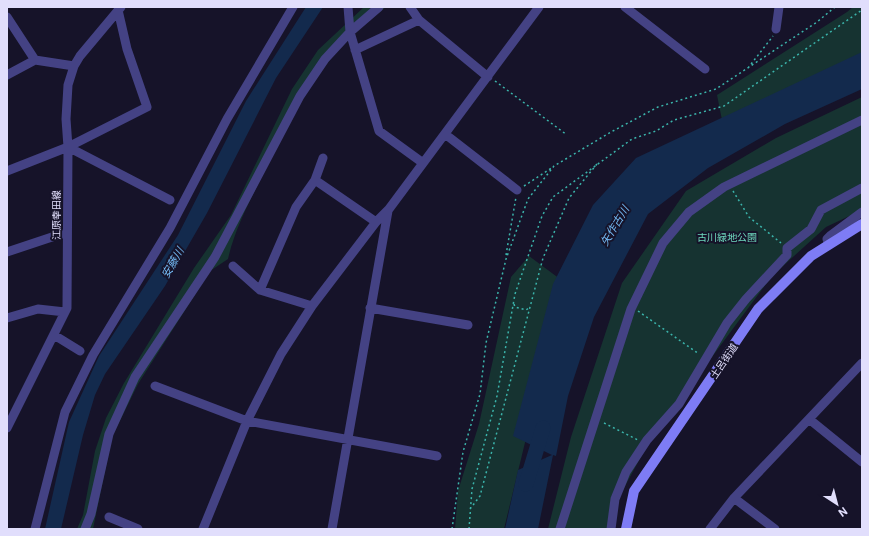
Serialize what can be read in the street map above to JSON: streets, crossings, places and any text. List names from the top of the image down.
{
  "streets": {
    "street": ["江原幸田線", "土呂街道"]
  },
  "water": ["矢作古川", "安藤川"],
  "parks": ["古川緑地公園"],
  "north": "bottom right"
}
